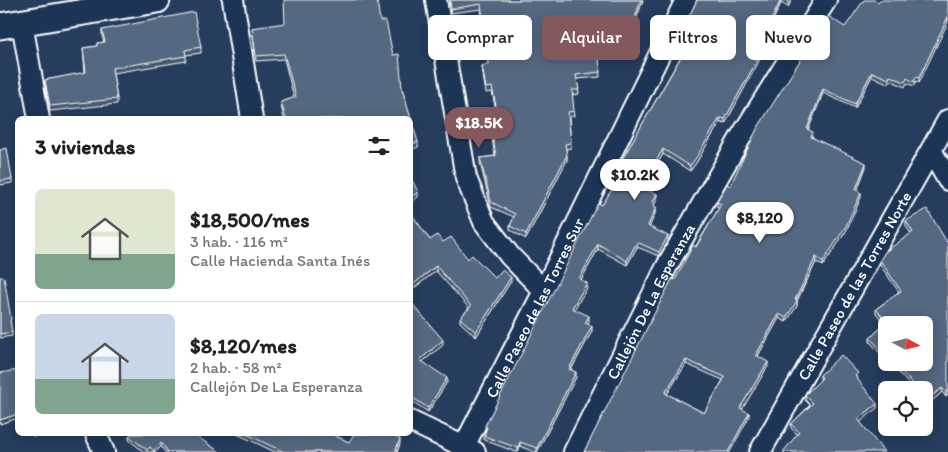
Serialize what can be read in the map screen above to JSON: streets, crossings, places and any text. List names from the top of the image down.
{
  "streets": {
    "street": ["Calle Paseo de las Torres Norte", "Callejón De La Esperanza", "Calle Paseo de las Torres Sur"]
  },
  "north": "right",
  "page": {
    "chip": [
      "Comprar",
      "Alquilar",
      "Filtros",
      "Nuevo"
    ],
    "price": ["$18.5K", "$10.2K", "$8,120"],
    "heading": "3 viviendas",
    "list": [
      {
        "name": "$18,500/mes",
        "note": "3 hab. · 116 m² · Calle Hacienda Santa Inés"
      },
      {
        "name": "$8,120/mes",
        "note": "2 hab. · 58 m² · Callejón De La Esperanza"
      }
    ]
  }
}
